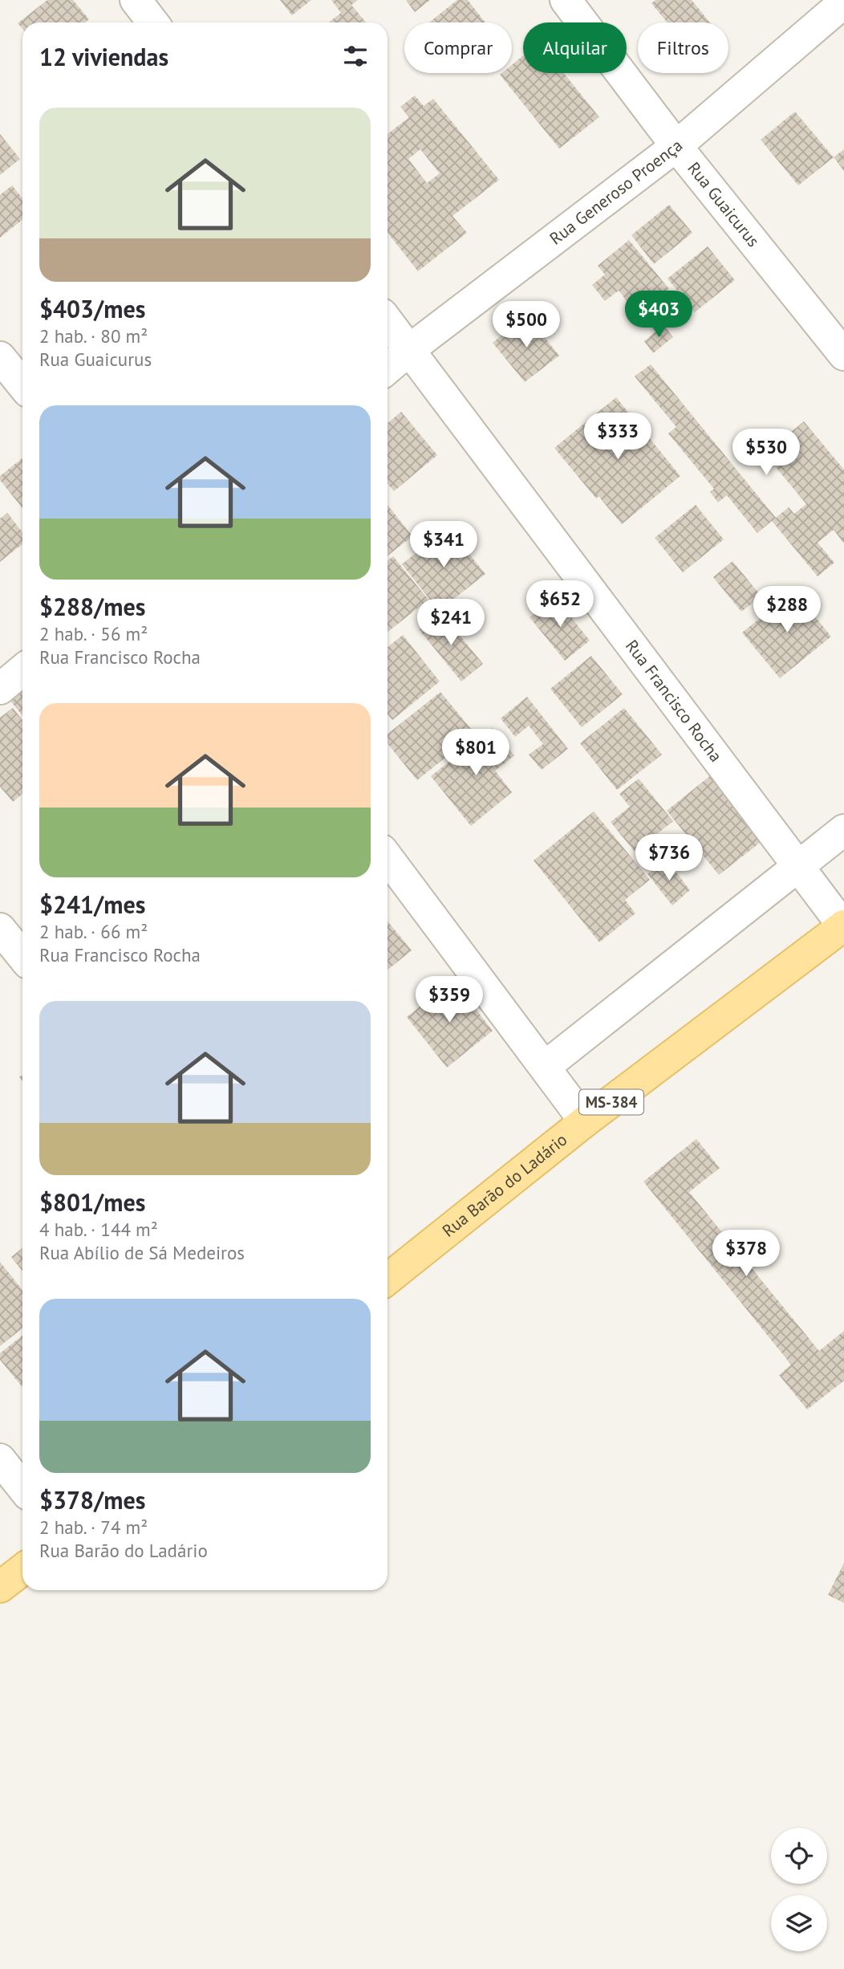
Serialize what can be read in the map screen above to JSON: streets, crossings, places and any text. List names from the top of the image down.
{
  "streets": {
    "main road": ["MS-384", "Rua Barão do Ladário"],
    "street": ["Rua Generoso Proença", "Rua Guaicurus", "Rua Francisco Rocha"]
  },
  "crossings": [
    ["Rua Generoso Proença", "Rua Guaicurus"],
    ["Rua Generoso Proença", "Rua Francisco Rocha"],
    ["Rua Francisco Rocha", "Rua Barão do Ladário"]
  ],
  "page": {
    "chip": ["Comprar", "Alquilar", "Filtros"],
    "heading": "12 viviendas",
    "list": [
      {
        "name": "$403/mes",
        "note": "2 hab. · 80 m² · Rua Guaicurus"
      },
      {
        "name": "$288/mes",
        "note": "2 hab. · 56 m² · Rua Francisco Rocha"
      },
      {
        "name": "$241/mes",
        "note": "2 hab. · 66 m² · Rua Francisco Rocha"
      },
      {
        "name": "$801/mes",
        "note": "4 hab. · 144 m² · Rua Abílio de Sá Medeiros"
      },
      {
        "name": "$378/mes",
        "note": "2 hab. · 74 m² · Rua Barão do Ladário"
      }
    ],
    "price": [
      "$403",
      "$500",
      "$333",
      "$530",
      "$341",
      "$652",
      "$288",
      "$241",
      "$801",
      "$736",
      "$359",
      "$378"
    ]
  }
}
